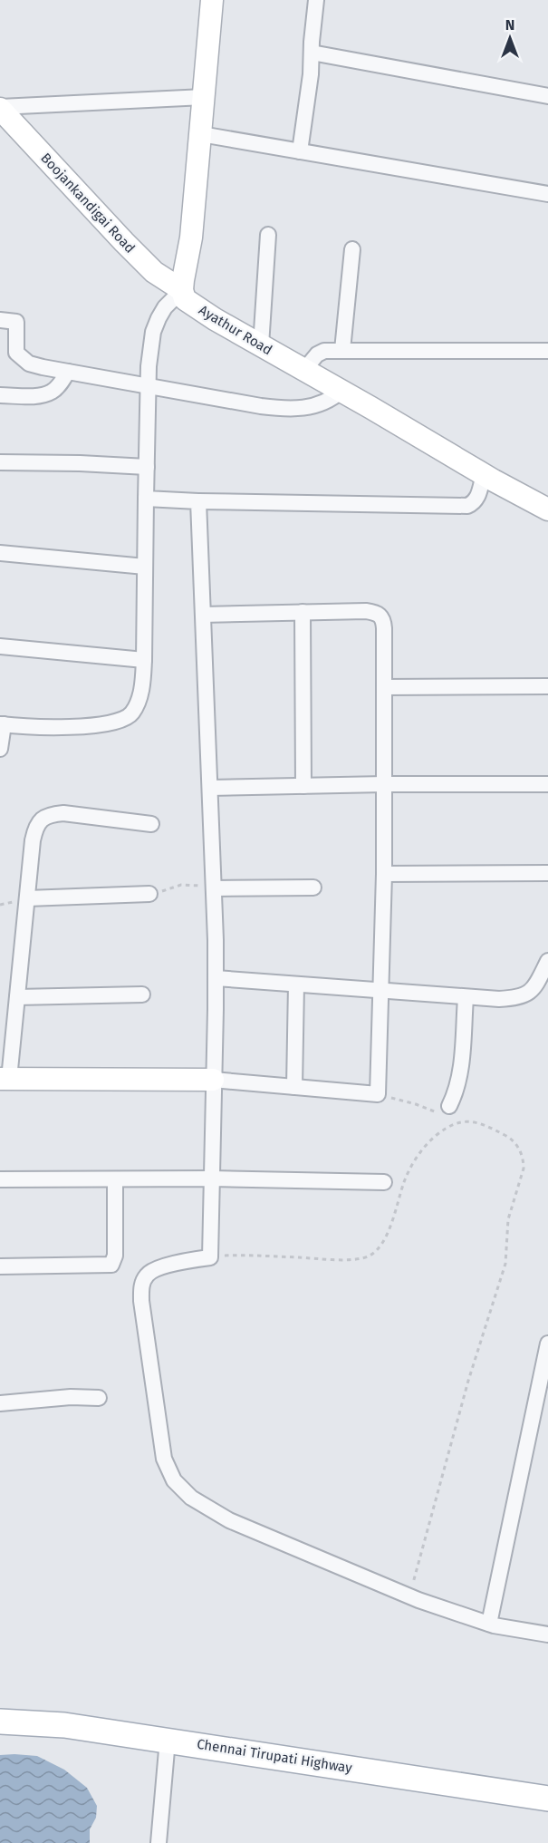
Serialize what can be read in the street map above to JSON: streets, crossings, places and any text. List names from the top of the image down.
{
  "streets": {
    "main road": ["Chennai Tirupati Highway"],
    "street": ["Boojankandigai Road", "Ayathur Road"]
  },
  "crossings": [
    ["Boojankandigai Road", "Ayathur Road"]
  ],
  "north": "top"
}
